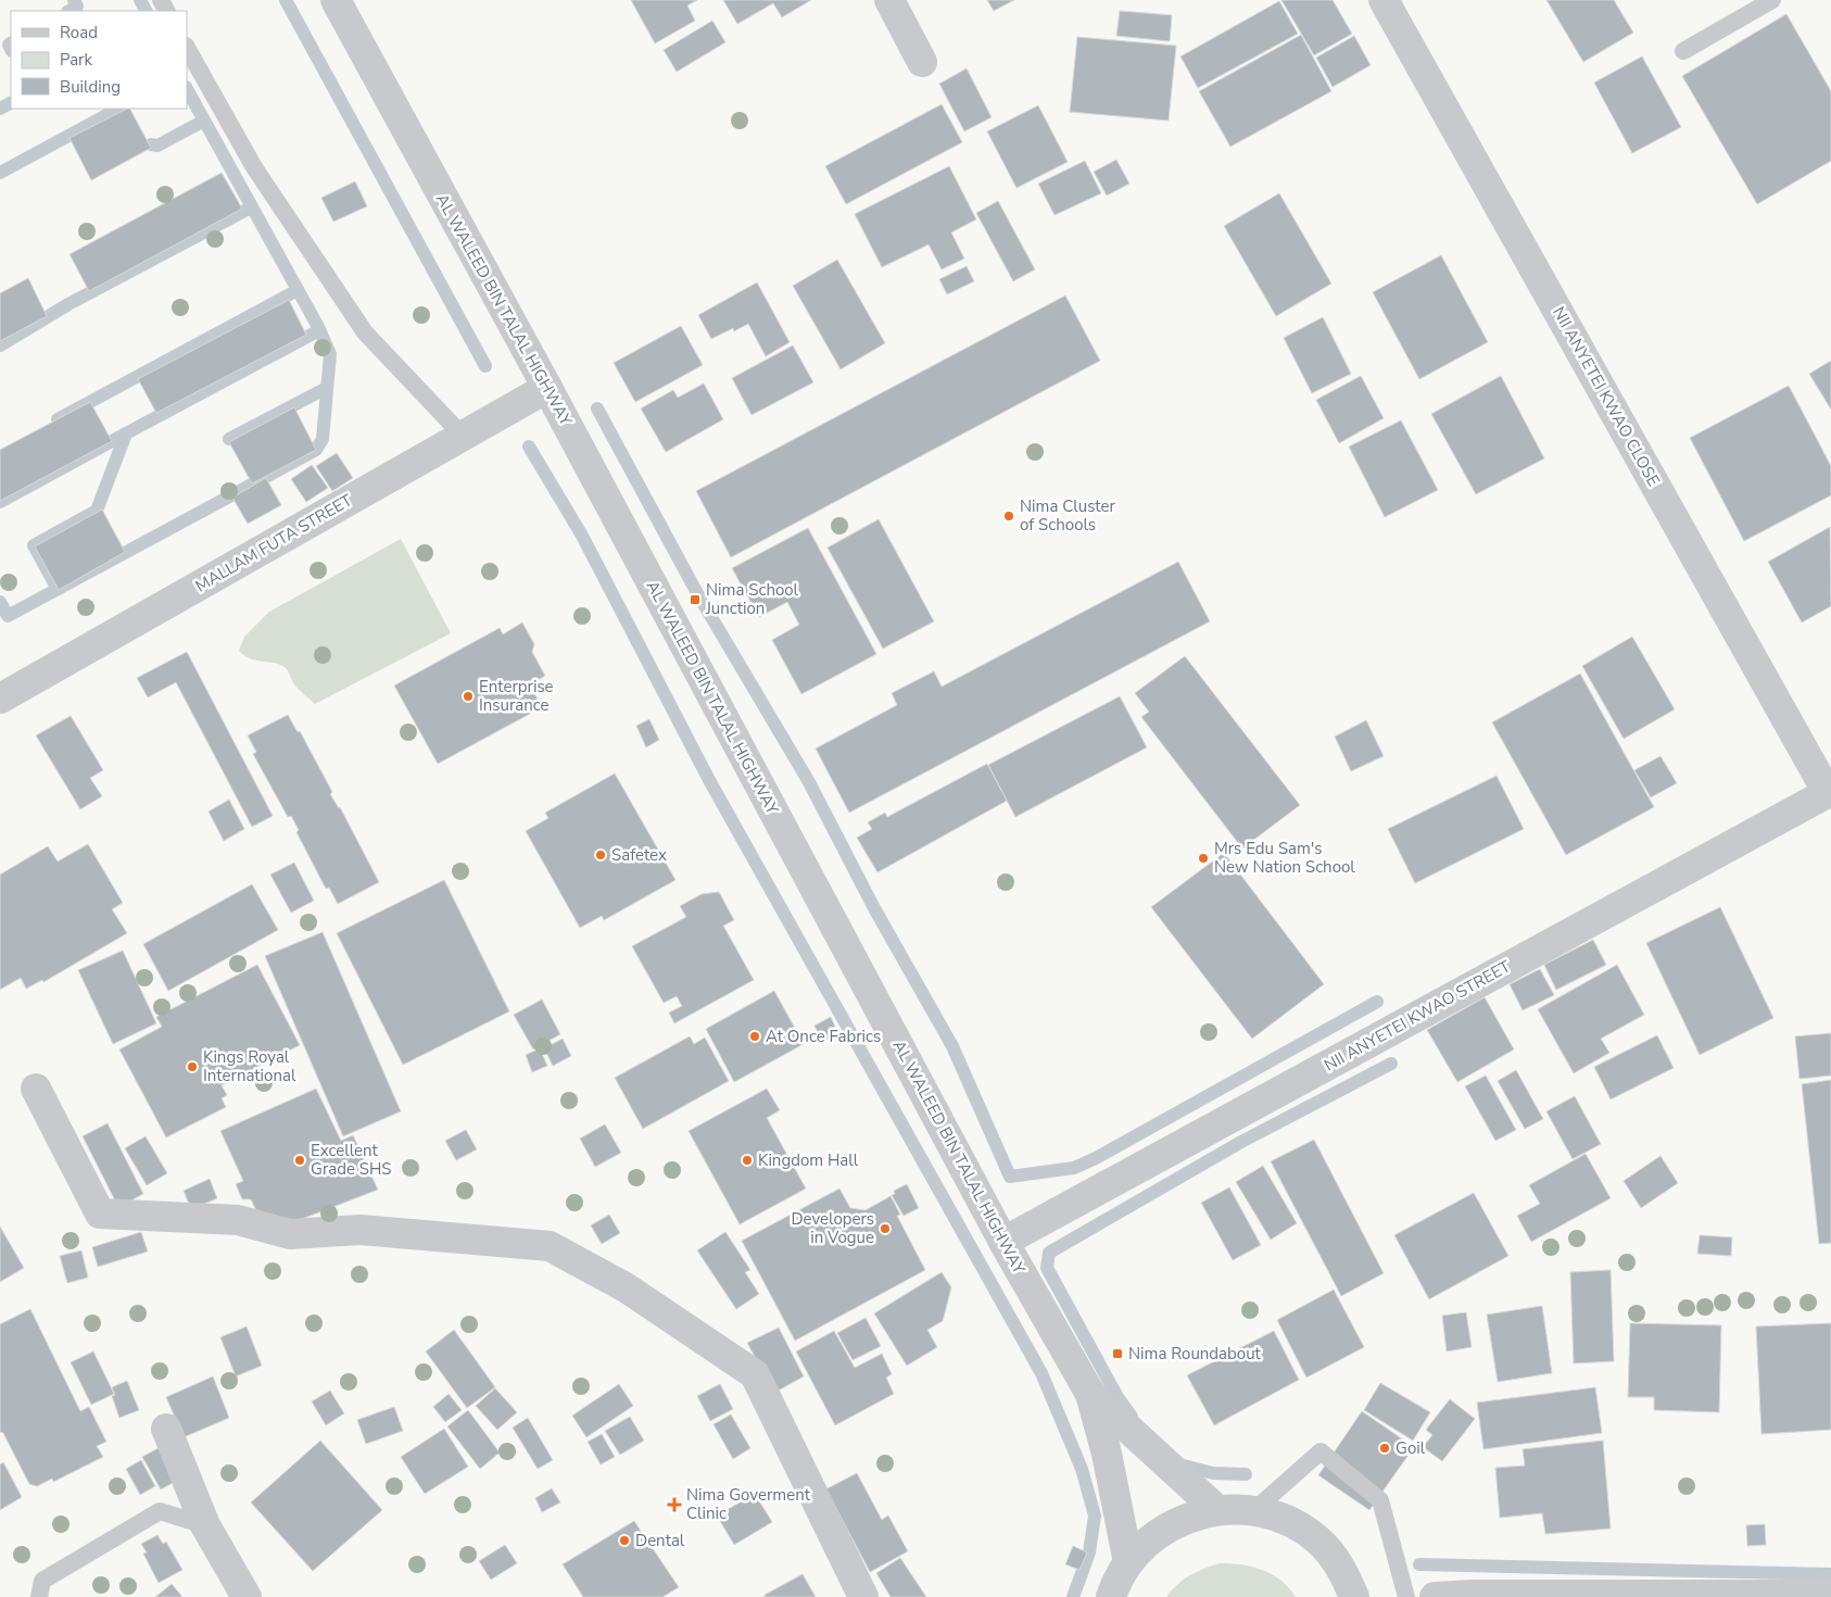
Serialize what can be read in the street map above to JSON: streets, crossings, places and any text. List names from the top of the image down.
{
  "streets": {
    "street": [
      "AL WALEED BIN TALAL HIGHWAY",
      "NII ANYETEI KWAO CLOSE",
      "MALLAM FUTA STREET",
      "NII ANYETEI KWAO STREET"
    ]
  },
  "crossings": [
    ["AL WALEED BIN TALAL HIGHWAY", "MALLAM FUTA STREET"],
    ["AL WALEED BIN TALAL HIGHWAY", "NII ANYETEI KWAO STREET"],
    ["NII ANYETEI KWAO CLOSE", "NII ANYETEI KWAO STREET"]
  ],
  "places": {
    "other": [
      "Nima Cluster of Schools",
      "Enterprise Insurance",
      "Safetex",
      "Mrs Edu Sam's New Nation School",
      "At Once Fabrics",
      "Kings Royal International",
      "Excellent Grade SHS",
      "Kingdom Hall",
      "Developers in Vogue",
      "Goil",
      "Dental"
    ],
    "transit": ["Nima School Junction", "Nima Roundabout"],
    "health": ["Nima Goverment Clinic"]
  },
  "legend": ["Road", "Park", "Building"]
}
